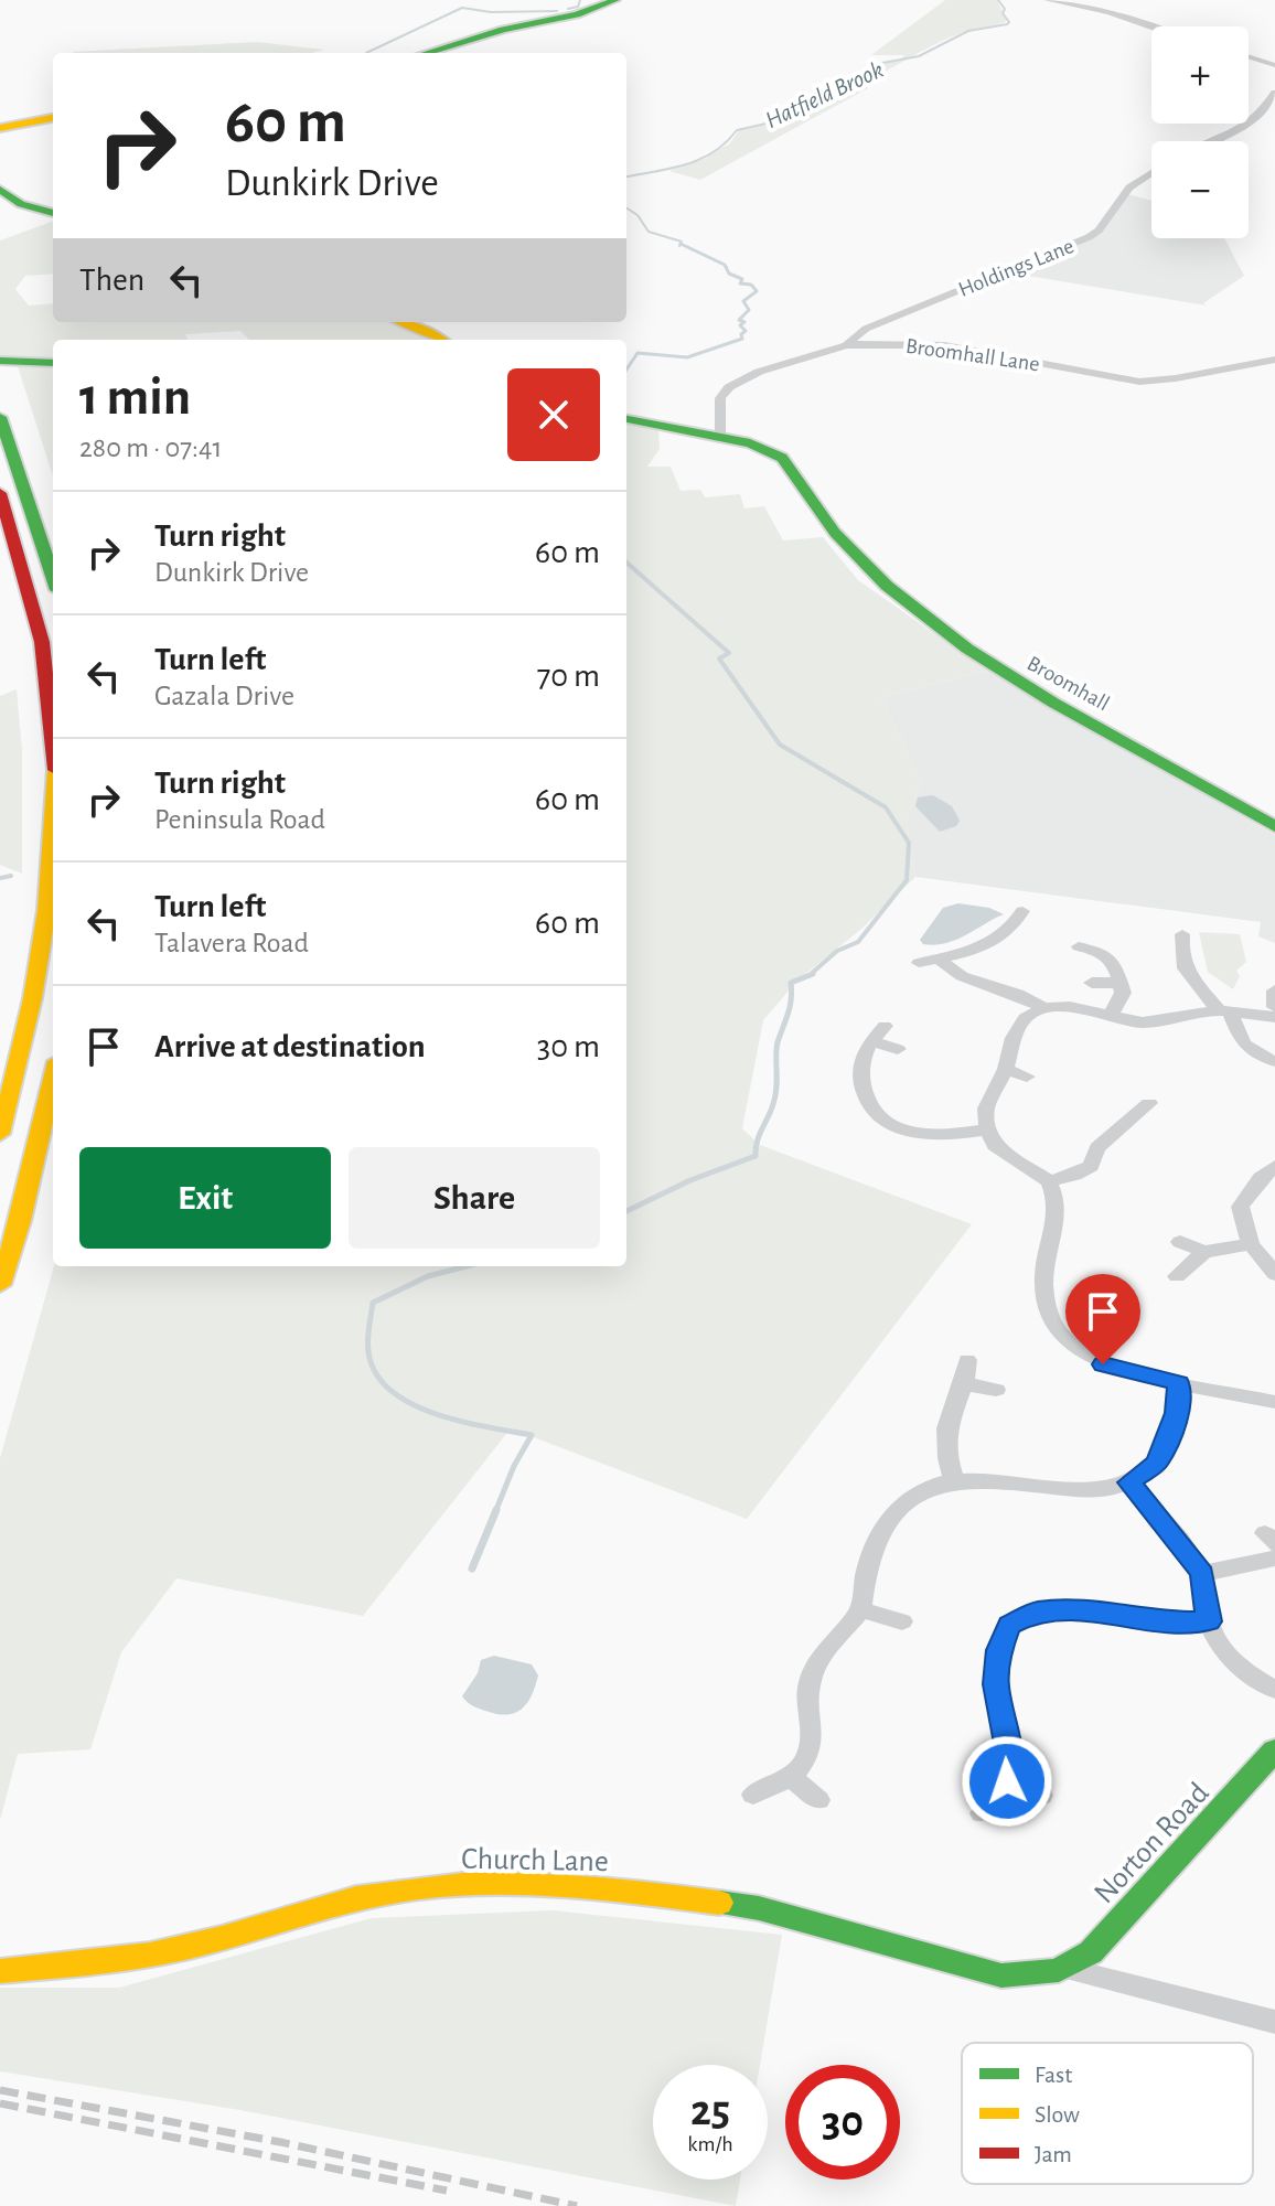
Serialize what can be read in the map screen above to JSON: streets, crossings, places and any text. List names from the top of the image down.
{
  "streets": {
    "main road": ["Broomhall", "Norton Road", "Church Lane"],
    "street": ["Holdings Lane", "Broomhall Lane"]
  },
  "crossings": [
    ["Holdings Lane", "Broomhall Lane"],
    ["Broomhall Lane", "Broomhall"],
    ["Norton Road", "Church Lane"]
  ],
  "water": ["Hatfield Brook"],
  "legend": ["Fast", "Slow", "Jam"],
  "page": {
    "map_buttons": ["+", "−"],
    "turn": ["60 m", "Dunkirk Drive"],
    "then": "Then",
    "heading": ["1 min", "280 m · 07:41"],
    "list": [
      {
        "name": "Turn right",
        "note": "Dunkirk Drive",
        "value": "60 m"
      },
      {
        "name": "Turn left",
        "note": "Gazala Drive",
        "value": "70 m"
      },
      {
        "name": "Turn right",
        "note": "Peninsula Road",
        "value": "60 m"
      },
      {
        "name": "Turn left",
        "note": "Talavera Road",
        "value": "60 m"
      },
      {
        "name": "Arrive at destination",
        "value": "30 m"
      }
    ],
    "buttons": ["Exit", "Share"],
    "speed": "25 km/h",
    "limit": "30"
  }
}
